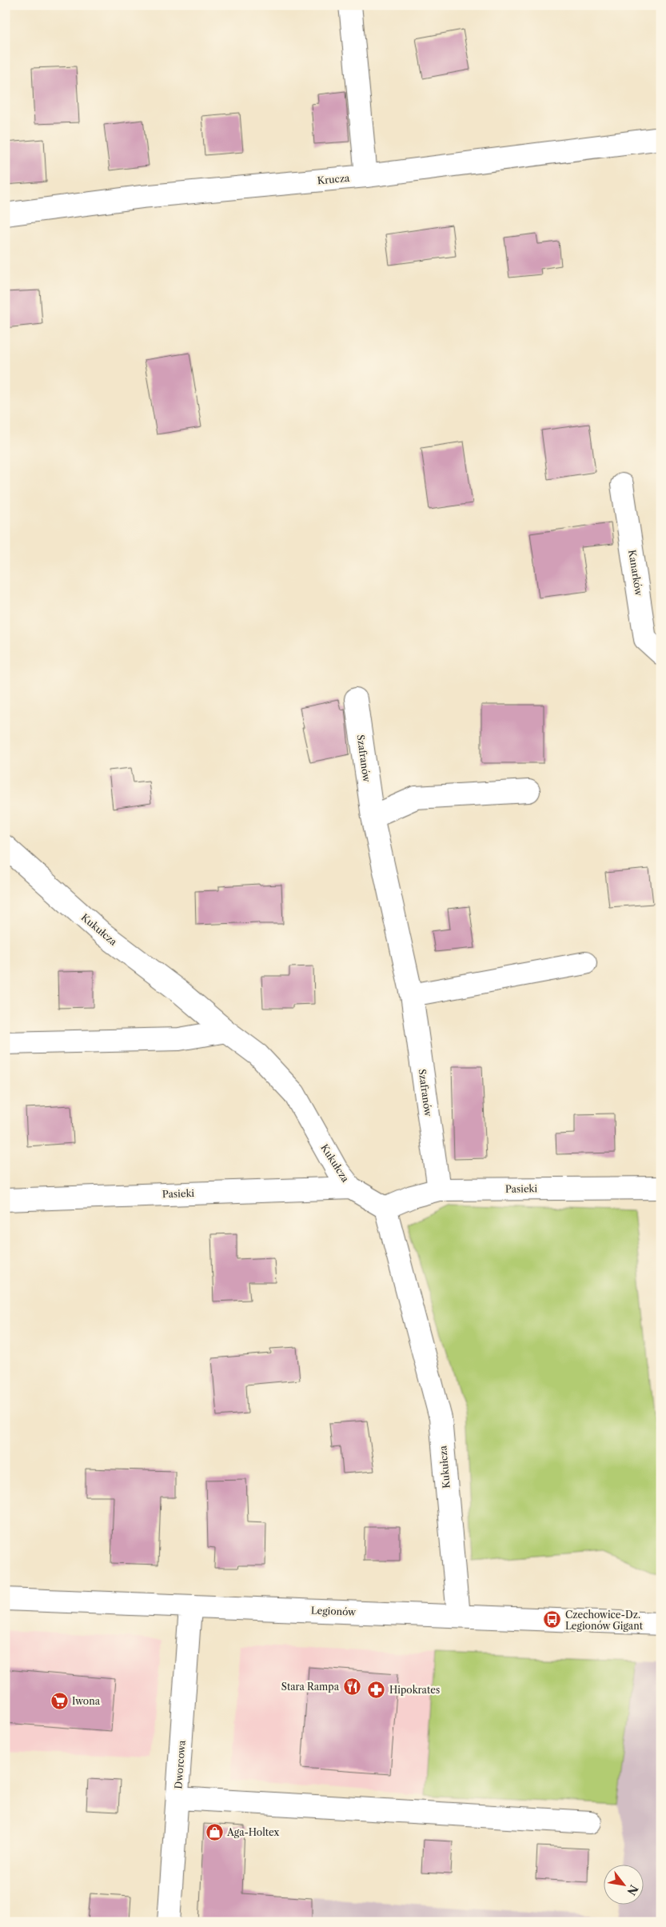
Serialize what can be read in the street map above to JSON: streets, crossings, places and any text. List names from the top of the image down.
{
  "streets": {
    "street": [
      "Krucza",
      "Kanarków",
      "Szafranów",
      "Kukułcza",
      "Pasieki",
      "Legionów",
      "Dworcowa"
    ]
  },
  "crossings": [
    ["Szafranów", "Pasieki"],
    ["Kukułcza", "Pasieki"],
    ["Kukułcza", "Legionów"],
    ["Legionów", "Dworcowa"]
  ],
  "places": {
    "bus stop": ["Czechowice-Dz. Legionów Gigant"],
    "restaurant": ["Stara Rampa"],
    "pharmacy": ["Hipokrates"],
    "supermarket": ["Iwona"],
    "shop": ["Aga-Holtex"]
  },
  "north": "bottom right"
}
